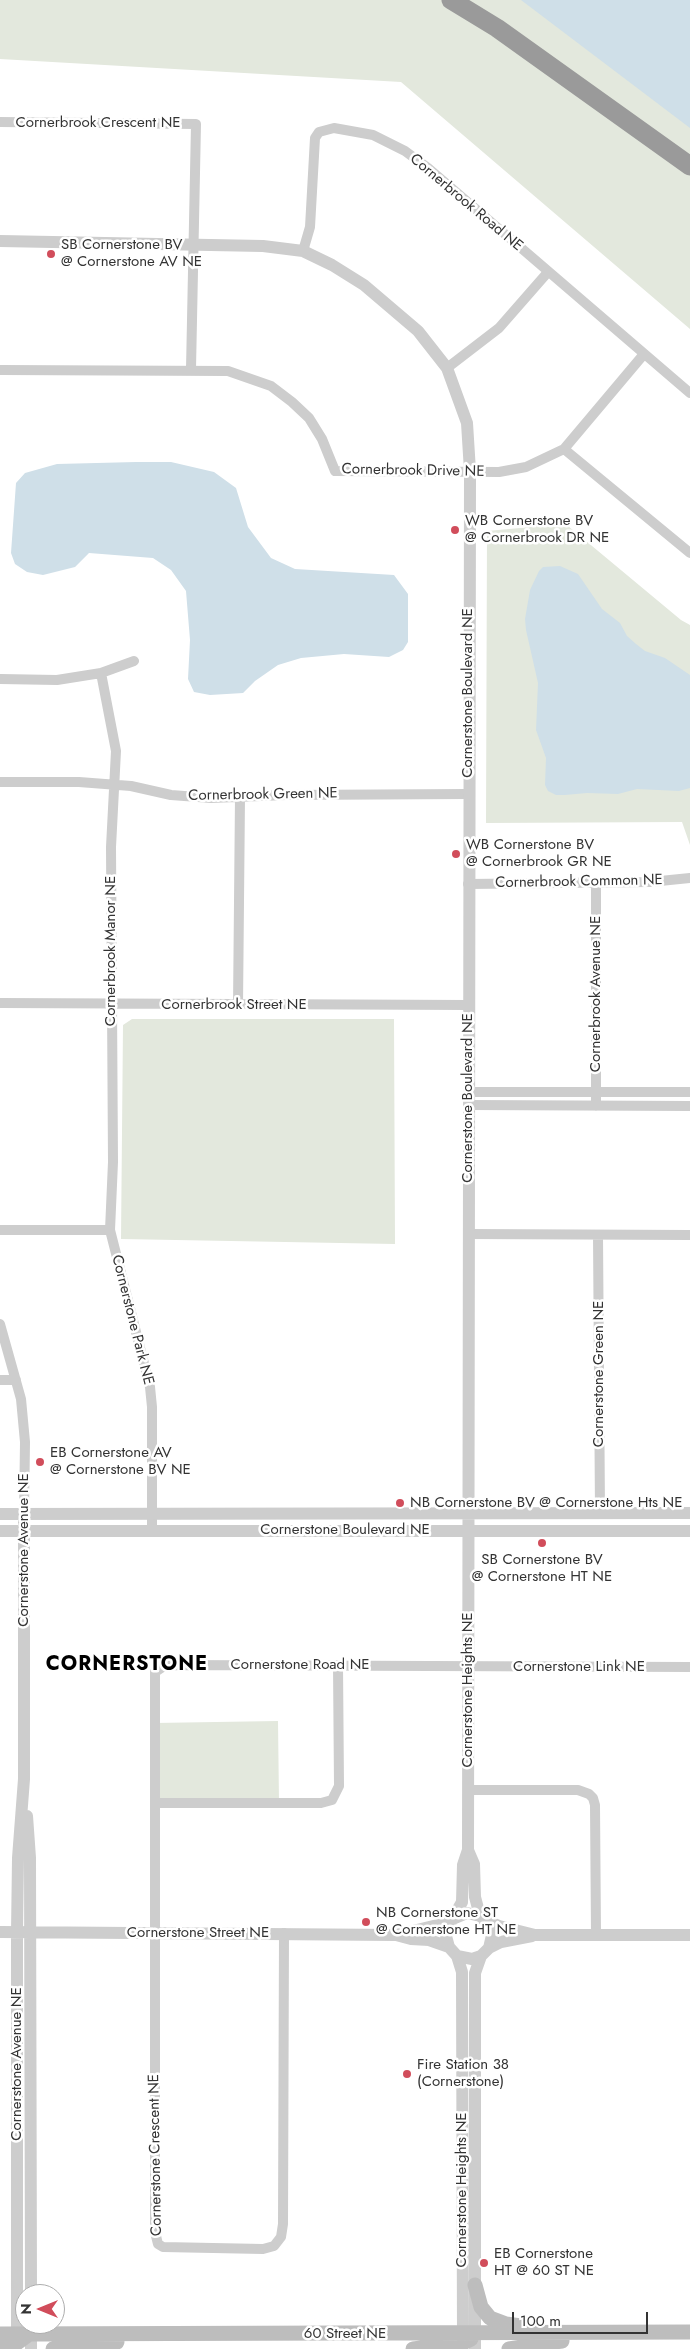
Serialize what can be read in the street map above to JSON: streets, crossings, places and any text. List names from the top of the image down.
{
  "streets": {
    "main road": ["60 Street NE"],
    "street": [
      "Cornerbrook Crescent NE",
      "Cornerbrook Road NE",
      "Cornerbrook Drive NE",
      "Cornerstone Boulevard NE",
      "Cornerbrook Green NE",
      "Cornerbrook Common NE",
      "Cornerbrook Manor NE",
      "Cornerbrook Avenue NE",
      "Cornerbrook Street NE",
      "Cornerstone Park NE",
      "Cornerstone Green NE",
      "Cornerstone Avenue NE",
      "Cornerstone Road NE",
      "Cornerstone Link NE",
      "Cornerstone Heights NE",
      "Cornerstone Street NE",
      "Cornerstone Crescent NE"
    ]
  },
  "crossings": [
    ["Cornerbrook Crescent NE", "Cornerstone Boulevard NE"],
    ["Cornerbrook Road NE", "Cornerbrook Drive NE"],
    ["Cornerbrook Road NE", "Cornerstone Boulevard NE"],
    ["Cornerbrook Drive NE", "Cornerstone Boulevard NE"],
    ["Cornerstone Boulevard NE", "Cornerbrook Green NE"],
    ["Cornerstone Boulevard NE", "Cornerbrook Common NE"],
    ["Cornerstone Boulevard NE", "Cornerbrook Street NE"],
    ["Cornerstone Boulevard NE", "Cornerstone Park NE"],
    ["Cornerstone Boulevard NE", "Cornerstone Green NE"],
    ["Cornerstone Boulevard NE", "Cornerstone Avenue NE"],
    ["Cornerstone Boulevard NE", "Cornerstone Heights NE"],
    ["Cornerbrook Green NE", "Cornerbrook Manor NE"],
    ["Cornerbrook Common NE", "Cornerbrook Avenue NE"],
    ["Cornerbrook Manor NE", "Cornerbrook Street NE"],
    ["Cornerbrook Manor NE", "Cornerstone Park NE"],
    ["Cornerstone Avenue NE", "Cornerstone Street NE"],
    ["Cornerstone Avenue NE", "60 Street NE"],
    ["Cornerstone Road NE", "Cornerstone Link NE"],
    ["Cornerstone Road NE", "Cornerstone Heights NE"],
    ["Cornerstone Road NE", "Cornerstone Street NE"],
    ["Cornerstone Road NE", "Cornerstone Crescent NE"],
    ["Cornerstone Link NE", "Cornerstone Heights NE"],
    ["Cornerstone Heights NE", "Cornerstone Street NE"],
    ["Cornerstone Heights NE", "60 Street NE"],
    ["Cornerstone Street NE", "Cornerstone Crescent NE"]
  ],
  "districts": ["CORNERSTONE"],
  "places": [
    "SB Cornerstone BV @ Cornerstone AV NE",
    "WB Cornerstone BV @ Cornerbrook DR NE",
    "WB Cornerstone BV @ Cornerbrook GR NE",
    "EB Cornerstone AV @ Cornerstone BV NE",
    "NB Cornerstone BV @ Cornerstone Hts NE",
    "SB Cornerstone BV @ Cornerstone HT NE",
    "NB Cornerstone ST @ Cornerstone HT NE",
    "Fire Station 38 (Cornerstone)",
    "EB Cornerstone HT @ 60 ST NE"
  ],
  "scale_bar": "100 m",
  "north": "left"
}
